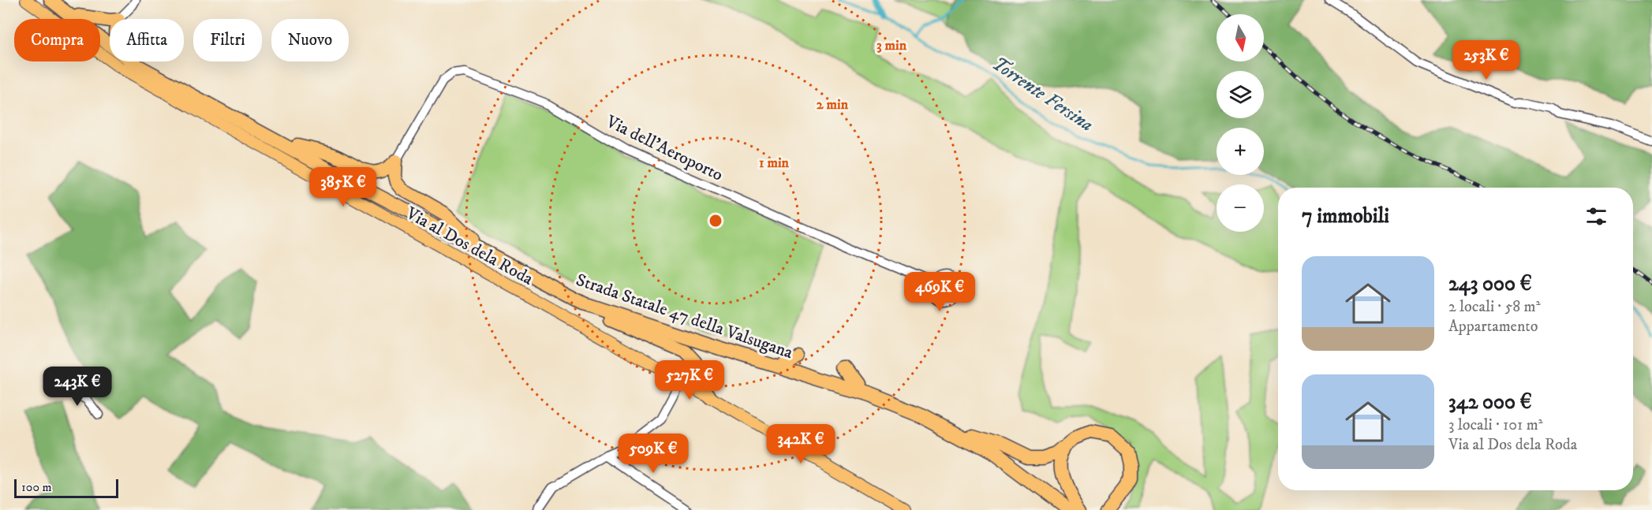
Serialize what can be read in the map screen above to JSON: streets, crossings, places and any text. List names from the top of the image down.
{
  "streets": {
    "highway": ["Strada Statale 47 della Valsugana"],
    "main road": ["Via al Dos dela Roda"],
    "street": ["Via dell'Aeroporto"]
  },
  "water": ["Torrente Fersina"],
  "scale_bar": "100 m",
  "north": "bottom",
  "page": {
    "map_buttons": ["+", "−"],
    "chip": [
      "Compra",
      "Affitta",
      "Filtri",
      "Nuovo"
    ],
    "price": [
      "253K €",
      "385K €",
      "469K €",
      "527K €",
      "243K €",
      "342K €",
      "509K €"
    ],
    "heading": "7 immobili",
    "list": [
      {
        "name": "243 000 €",
        "note": "2 locali · 58 m² · Appartamento"
      },
      {
        "name": "342 000 €",
        "note": "3 locali · 101 m² · Via al Dos dela Roda"
      }
    ],
    "scale": "100 m"
  },
  "rings": ["3 min", "2 min", "1 min"]
}
